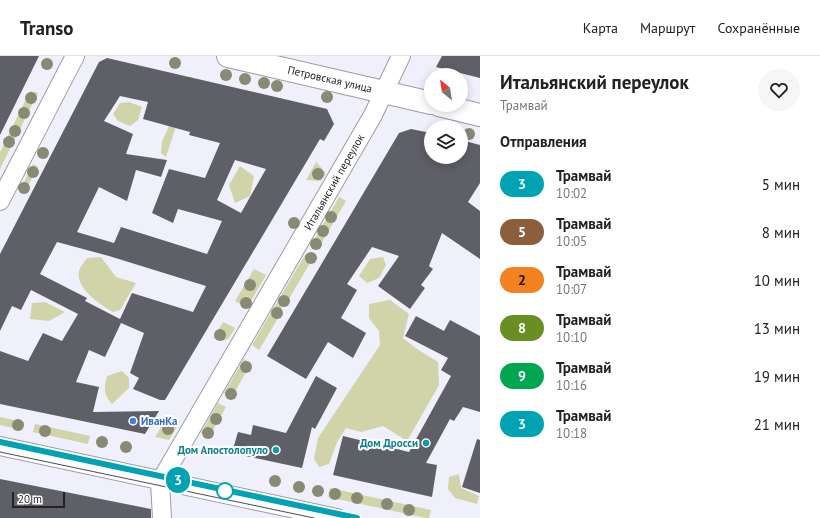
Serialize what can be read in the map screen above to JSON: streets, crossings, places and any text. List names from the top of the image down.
{
  "streets": {
    "main road": ["Петровская улица"],
    "street": ["Итальянский переулок"]
  },
  "crossings": [
    ["Петровская улица", "Итальянский переулок"]
  ],
  "places": ["ИванКа", "Дом Дросси", "Дом Апостолопуло"],
  "lines": ["tram line 3"],
  "scale_bar": "20 m",
  "north": "top left",
  "page": {
    "header": "Transo",
    "nav": ["Карта", "Маршрут", "Сохранённые"],
    "on_map": "3",
    "heading": [
      ["Итальянский переулок", "Трамвай"],
      "Отправления"
    ],
    "list": [
      {
        "mark": "3",
        "name": "Трамвай",
        "note": "10:02",
        "value": "5 мин"
      },
      {
        "mark": "5",
        "name": "Трамвай",
        "note": "10:05",
        "value": "8 мин"
      },
      {
        "mark": "2",
        "name": "Трамвай",
        "note": "10:07",
        "value": "10 мин"
      },
      {
        "mark": "8",
        "name": "Трамвай",
        "note": "10:10",
        "value": "13 мин"
      },
      {
        "mark": "9",
        "name": "Трамвай",
        "note": "10:16",
        "value": "19 мин"
      },
      {
        "mark": "3",
        "name": "Трамвай",
        "note": "10:18",
        "value": "21 мин"
      }
    ],
    "scale": "20 m"
  }
}
